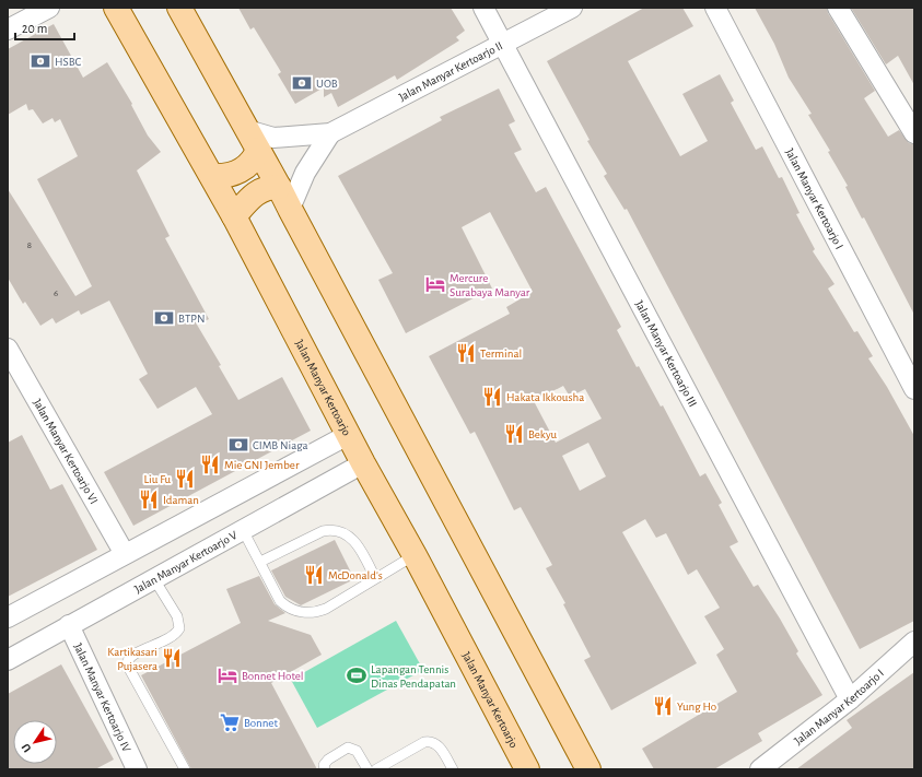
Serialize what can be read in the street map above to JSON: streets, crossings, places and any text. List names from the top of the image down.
{
  "streets": {
    "main road": ["Jalan Manyar Kertoarjo"],
    "street": [
      "Jalan Manyar Kertoarjo II",
      "Jalan Manyar Kertoarjo I",
      "Jalan Manyar Kertoarjo III",
      "Jalan Manyar Kertoarjo VI",
      "Jalan Manyar Kertoarjo V",
      "Jalan Manyar Kertoarjo IV"
    ]
  },
  "crossings": [
    ["Jalan Manyar Kertoarjo II", "Jalan Manyar Kertoarjo III"],
    ["Jalan Manyar Kertoarjo I", "Jalan Manyar Kertoarjo III"],
    ["Jalan Manyar Kertoarjo", "Jalan Manyar Kertoarjo V"],
    ["Jalan Manyar Kertoarjo V", "Jalan Manyar Kertoarjo IV"]
  ],
  "places": {
    "bank": [
      "HSBC",
      "UOB",
      "BTPN",
      "CIMB Niaga"
    ],
    "hotel": ["Mercure Surabaya Manyar", "Bonnet Hotel"],
    "restaurant": [
      "Terminal",
      "Hakata Ikkousha",
      "Bekyu",
      "Mie GNI Jember",
      "Liu Fu",
      "Idaman",
      "McDonald's",
      "Kartikasari Pujasera",
      "Yung Ho"
    ],
    "sports": ["Lapangan Tennis Dinas Pendapatan"],
    "supermarket": ["Bonnet"]
  },
  "house_numbers": ["8", "6"],
  "scale_bar": "20 m",
  "north": "bottom left"
}
